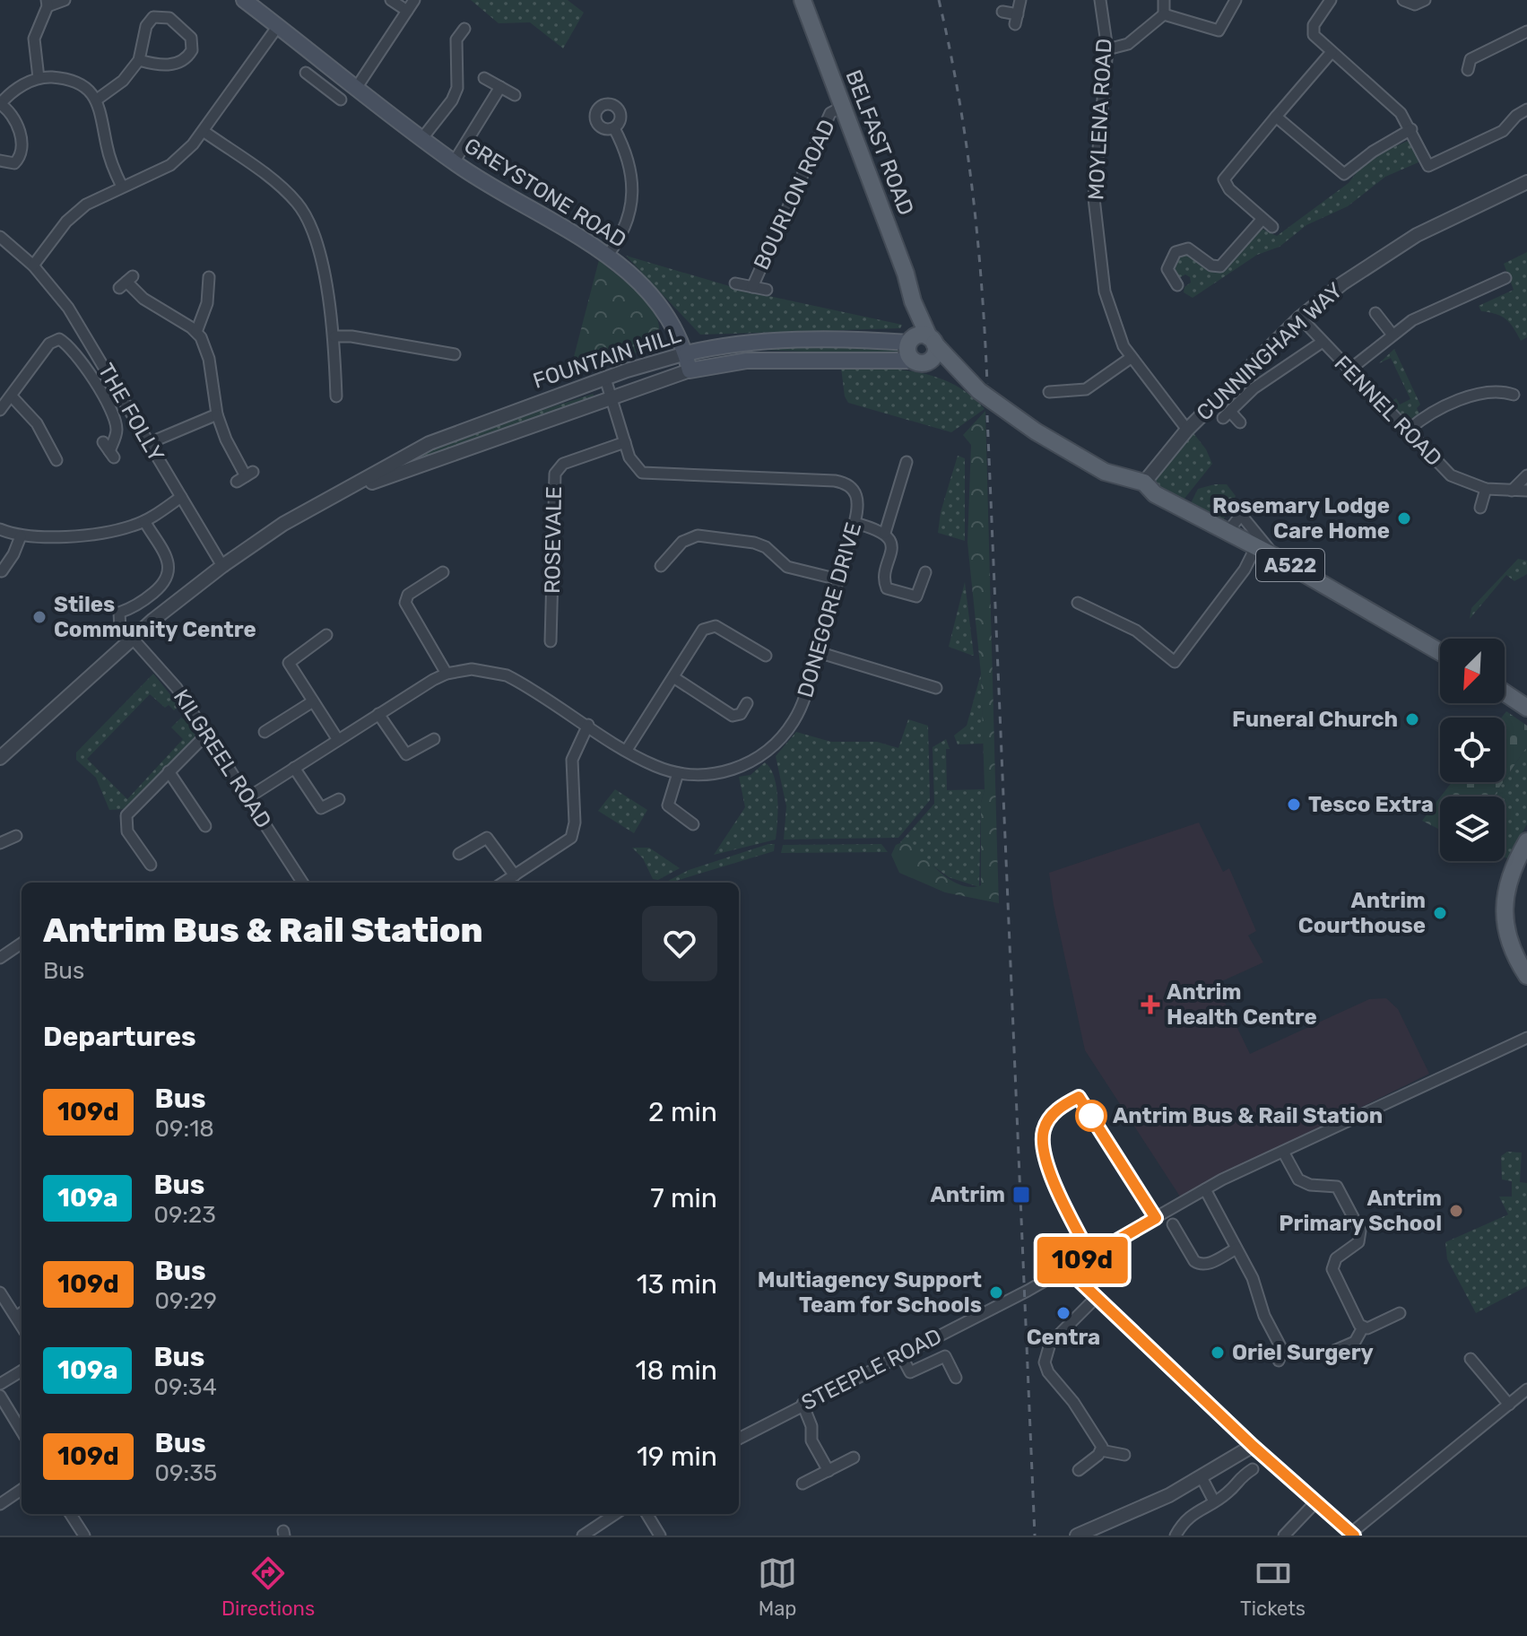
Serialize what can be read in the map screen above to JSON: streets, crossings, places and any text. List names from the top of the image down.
{
  "streets": {
    "main road": [
      "BELFAST ROAD",
      "GREYSTONE ROAD",
      "FOUNTAIN HILL",
      "A522"
    ],
    "street": [
      "MOYLENA ROAD",
      "BOURLON ROAD",
      "CUNNINGHAM WAY",
      "FENNEL ROAD",
      "THE FOLLY",
      "ROSEVALE",
      "DONEGORE DRIVE",
      "KILGREEL ROAD",
      "STEEPLE ROAD"
    ]
  },
  "crossings": [
    ["MOYLENA ROAD", "CUNNINGHAM WAY"],
    ["BELFAST ROAD", "BOURLON ROAD"],
    ["BELFAST ROAD", "FOUNTAIN HILL"],
    ["BELFAST ROAD", "A522"],
    ["GREYSTONE ROAD", "FOUNTAIN HILL"],
    ["CUNNINGHAM WAY", "FENNEL ROAD"],
    ["CUNNINGHAM WAY", "A522"],
    ["FOUNTAIN HILL", "THE FOLLY"],
    ["FOUNTAIN HILL", "A522"],
    ["FOUNTAIN HILL", "DONEGORE DRIVE"],
    ["FOUNTAIN HILL", "KILGREEL ROAD"],
    ["ROSEVALE", "DONEGORE DRIVE"],
    ["DONEGORE DRIVE", "KILGREEL ROAD"]
  ],
  "places": {
    "other": [
      "Rosemary Lodge Care Home",
      "Stiles Community Centre",
      "Funeral Church",
      "Tesco Extra",
      "Antrim Courthouse",
      "Antrim Bus & Rail Station",
      "Antrim Primary School",
      "Multiagency Support Team for Schools",
      "Centra",
      "Oriel Surgery"
    ],
    "health": ["Antrim Health Centre"],
    "transit": ["Antrim"]
  },
  "lines": ["bus line 109d"],
  "north": "bottom left",
  "page": {
    "on_map": "109d",
    "heading": [
      ["Antrim Bus & Rail Station", "Bus"],
      "Departures"
    ],
    "list": [
      {
        "mark": "109d",
        "name": "Bus",
        "note": "09:18",
        "value": "2 min"
      },
      {
        "mark": "109a",
        "name": "Bus",
        "note": "09:23",
        "value": "7 min"
      },
      {
        "mark": "109d",
        "name": "Bus",
        "note": "09:29",
        "value": "13 min"
      },
      {
        "mark": "109a",
        "name": "Bus",
        "note": "09:34",
        "value": "18 min"
      },
      {
        "mark": "109d",
        "name": "Bus",
        "note": "09:35",
        "value": "19 min"
      }
    ],
    "tabs": ["Directions", "Map", "Tickets"]
  }
}
